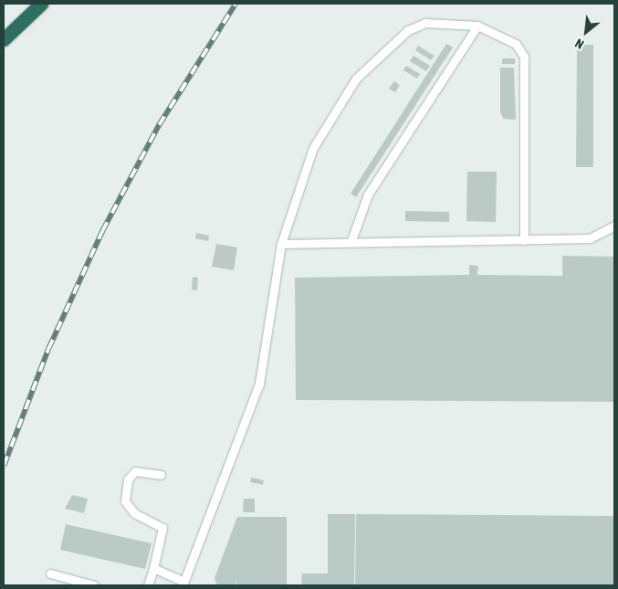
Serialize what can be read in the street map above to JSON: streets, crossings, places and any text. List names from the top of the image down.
{
  "north": "bottom left"
}
